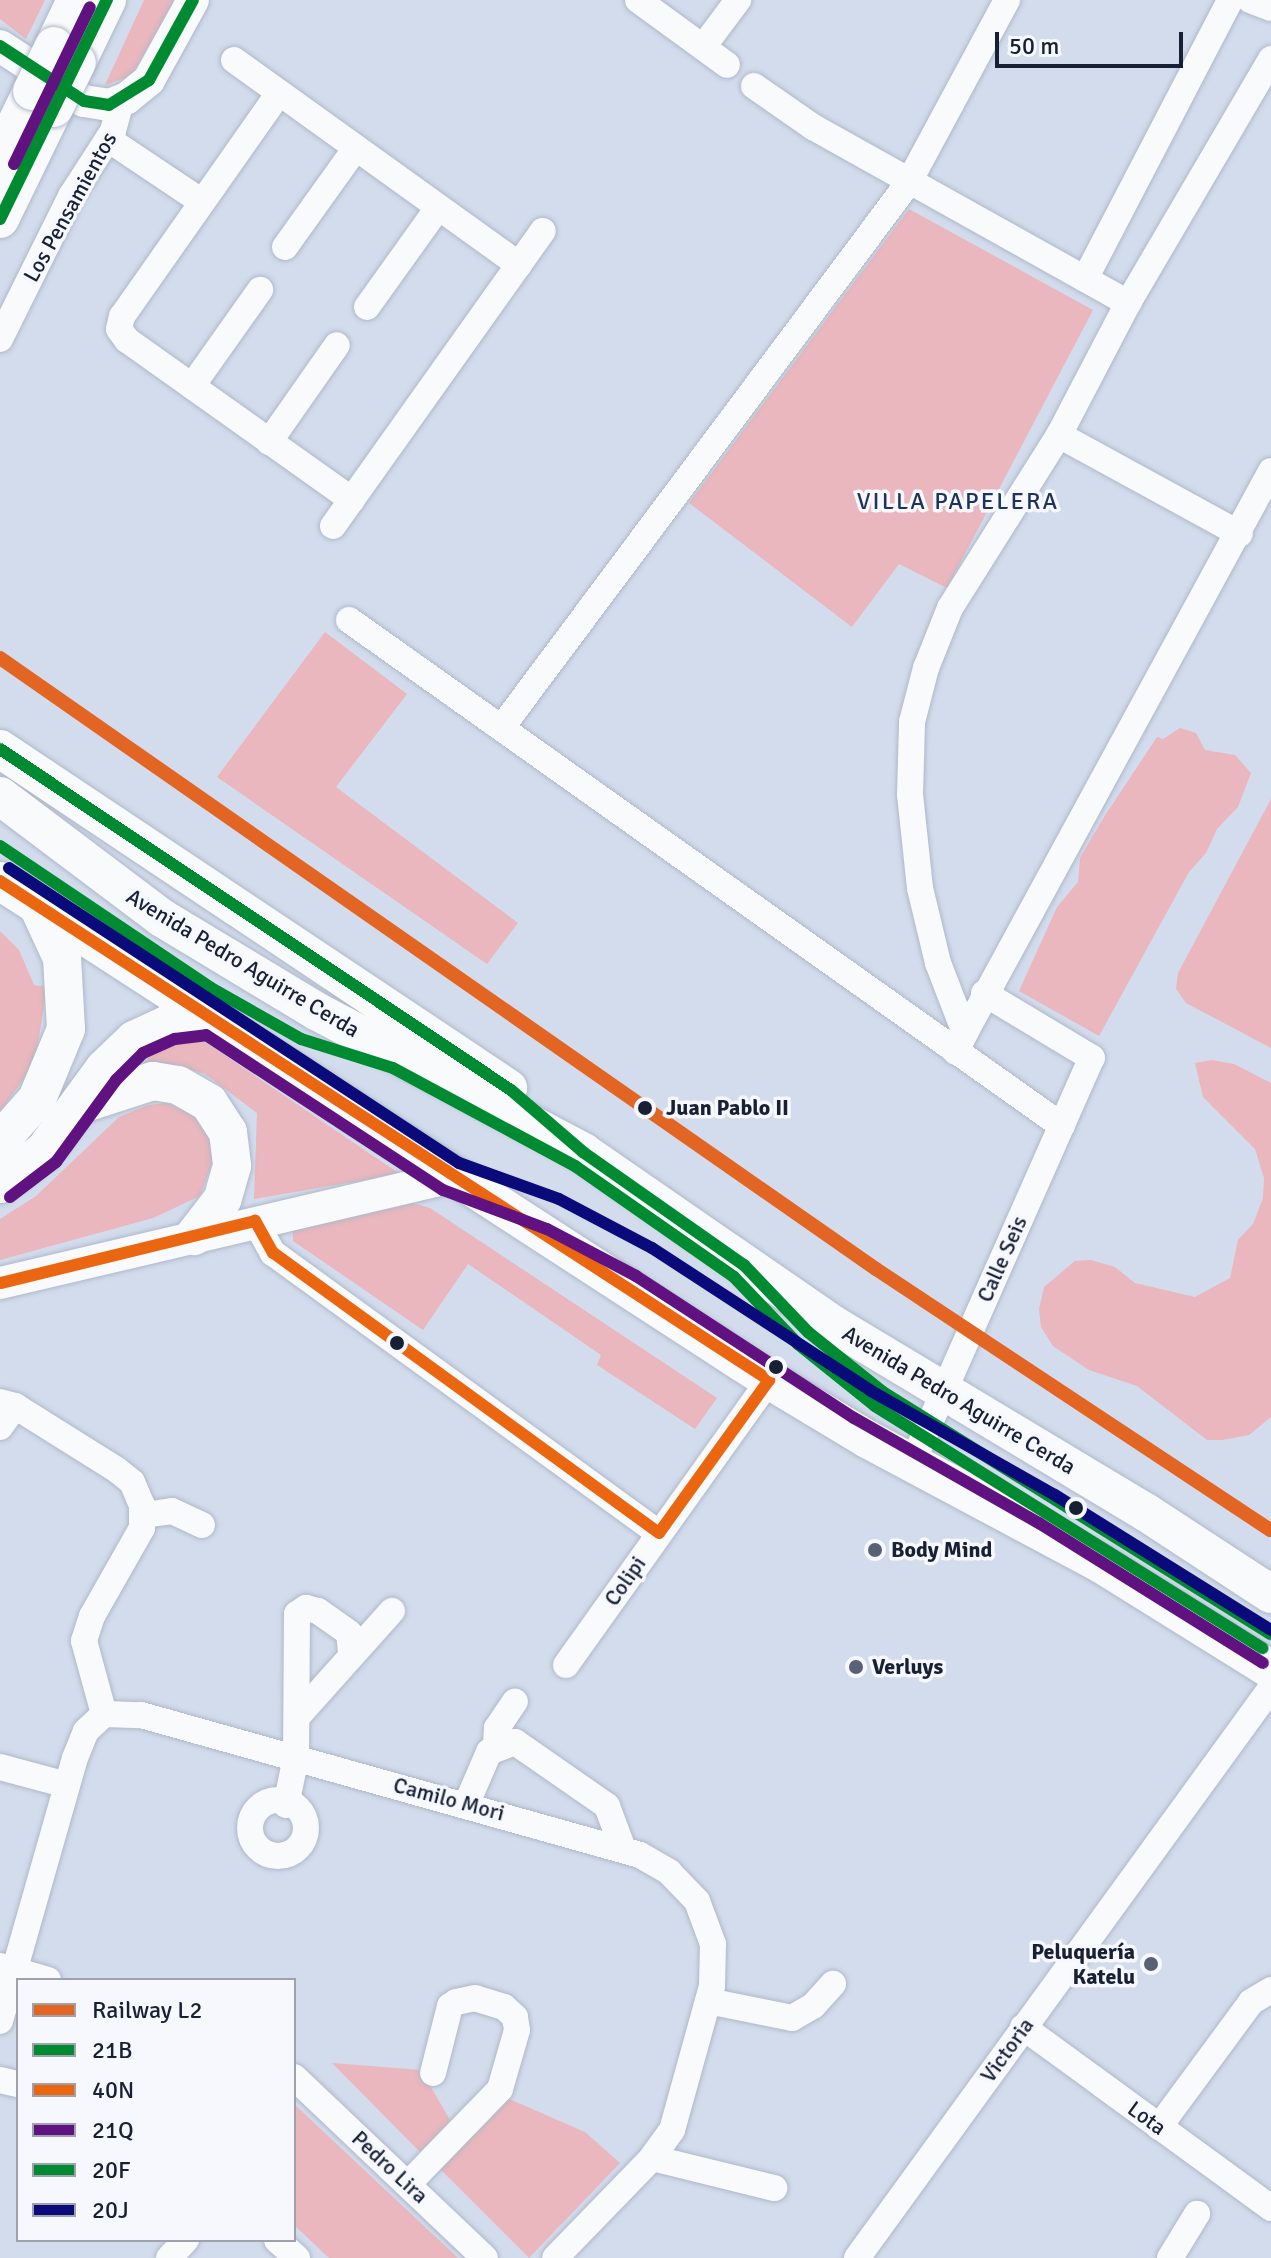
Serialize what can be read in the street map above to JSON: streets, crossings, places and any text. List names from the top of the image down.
{
  "streets": {
    "highway": ["Avenida Pedro Aguirre Cerda"],
    "main road": ["Los Pensamientos"],
    "street": [
      "Calle Seis",
      "Colipi",
      "Camilo Mori",
      "Victoria",
      "Lota",
      "Pedro Lira"
    ]
  },
  "crossings": [
    ["Avenida Pedro Aguirre Cerda", "Calle Seis"],
    ["Victoria", "Lota"]
  ],
  "districts": ["VILLA PAPELERA"],
  "places": [
    "Juan Pablo II",
    "Body Mind",
    "Verluys",
    "Peluquería Katelu"
  ],
  "lines": [
    "transit line 21B",
    "transit line 21Q",
    "rail line L2",
    "transit line 20F",
    "transit line 20J",
    "transit line 40N"
  ],
  "legend": [
    "Railway L2",
    "21B",
    "40N",
    "21Q",
    "20F",
    "20J"
  ],
  "scale_bar": "50 m"
}
